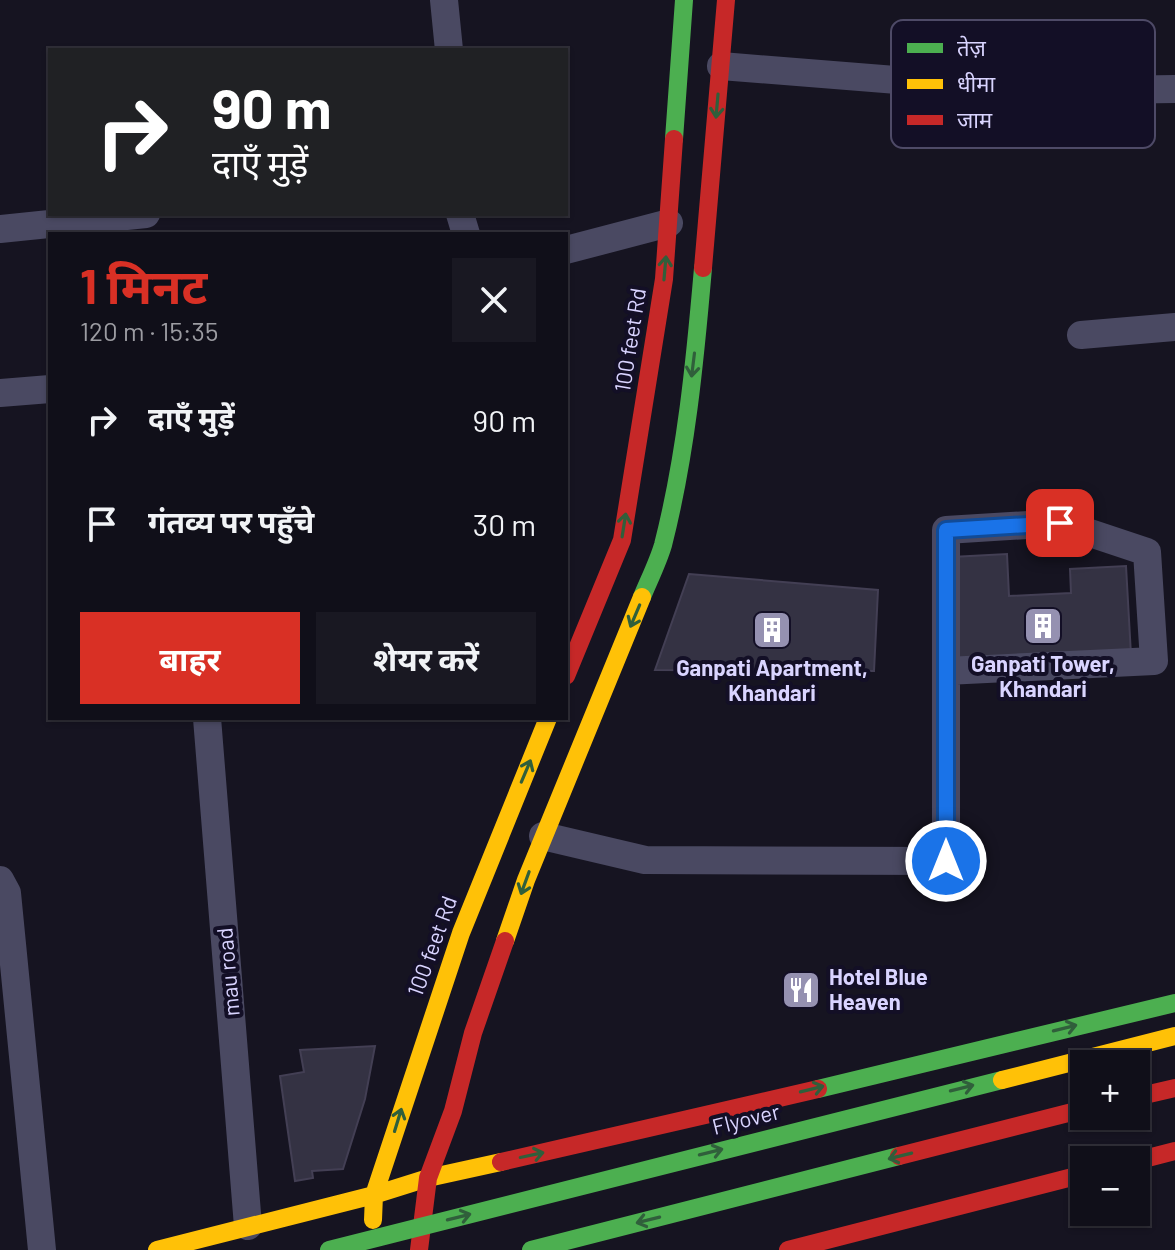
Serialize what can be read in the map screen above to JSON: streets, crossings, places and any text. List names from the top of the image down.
{
  "streets": {
    "main road": ["100 feet Rd", "Flyover"],
    "street": ["mau road"]
  },
  "places": {
    "building": ["Ganpati Tower, Khandari", "Ganpati Apartment, Khandari"],
    "restaurant": ["Hotel Blue Heaven"]
  },
  "legend": ["तेज़", "धीमा", "जाम"],
  "page": {
    "turn": ["90 m", "दाएँ मुड़ें"],
    "heading": ["1 मिनट", "120 m · 15:35"],
    "list": [
      {
        "name": "दाएँ मुड़ें",
        "value": "90 m"
      },
      {
        "name": "गंतव्य पर पहुँचे",
        "value": "30 m"
      }
    ],
    "buttons": ["बाहर", "शेयर करें"],
    "map_buttons": ["+", "−"]
  }
}
